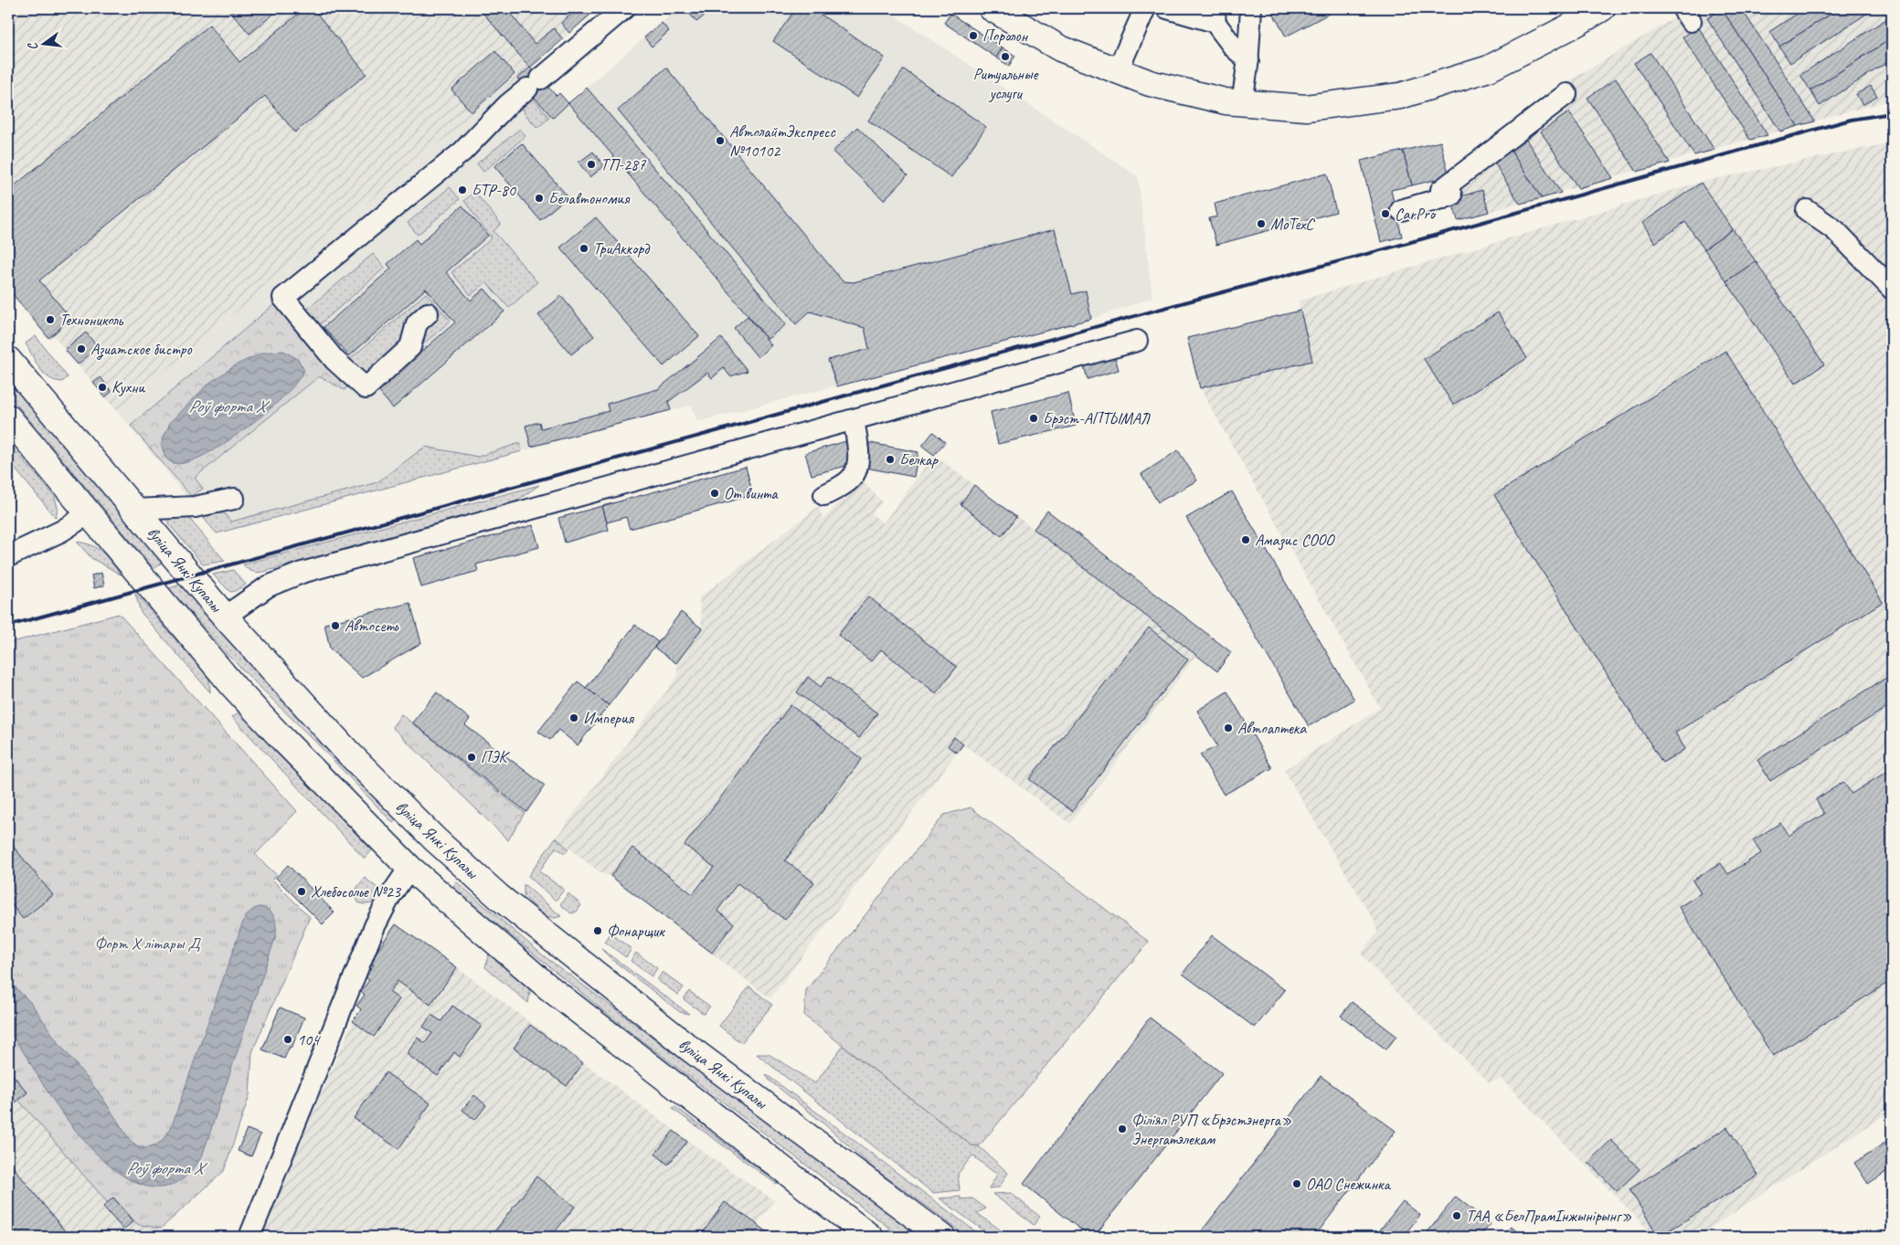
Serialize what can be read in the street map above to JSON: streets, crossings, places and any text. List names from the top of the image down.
{
  "streets": {
    "main road": ["вуліца Янкі Купалы"]
  },
  "water": ["Роў форта X", "Роў форта Х"],
  "parks": ["Форт X літары Д"],
  "places": [
    "Поролон",
    "Ритуальные услуги",
    "АвтолайтЭкспресс №10102",
    "ТП-287",
    "БТР-80",
    "Белавтономия",
    "CarPro",
    "MoTexC",
    "ТриАккорд",
    "Технониколь",
    "Азиатское бистро",
    "Кухни",
    "Брэст-АПТЫМАЛ",
    "Белкар",
    "От винта",
    "Амазис СООО",
    "Автосеть",
    "Империя",
    "Автоаптека",
    "ПЭК",
    "Хлебосолье №23",
    "Фонарщик",
    "104",
    "Філіял РУП «Брэстэнерга» Энергатэлекам",
    "ОАО Снежинка",
    "ТАА «БелПрамІнжынірынг»"
  ],
  "north": "left"
}
